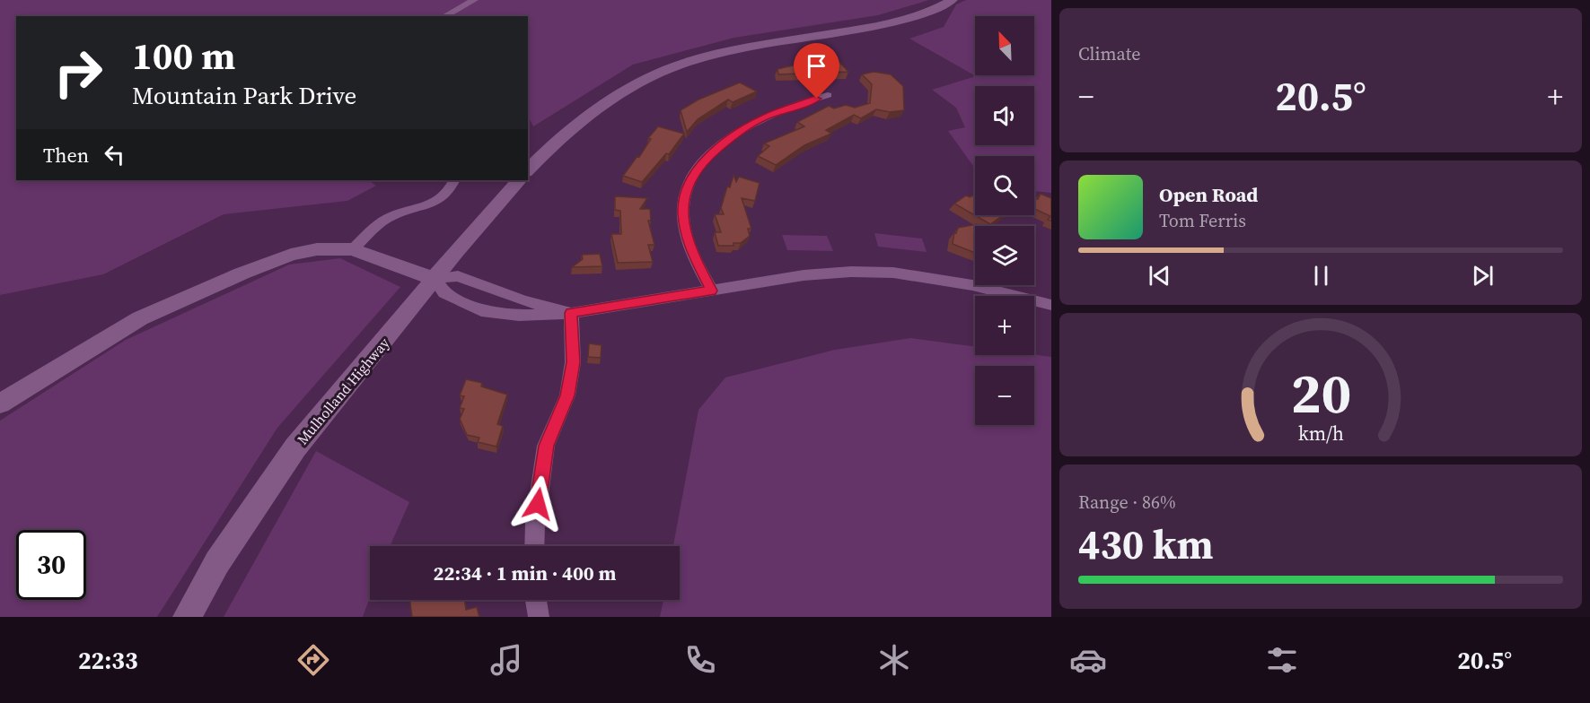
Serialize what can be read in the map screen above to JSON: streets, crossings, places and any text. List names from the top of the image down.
{
  "streets": {
    "main road": ["Mulholland Highway"]
  },
  "north": "top left",
  "page": {
    "tile": [
      "Climate",
      ["Range · 86%", "430 km"]
    ],
    "map_buttons": ["+", "−"],
    "turn": ["100 m", "Mountain Park Drive"],
    "heat": ["−", "20.5°", "+"],
    "then": "Then",
    "song": ["Open Road", "Tom Ferris"],
    "limit": "30",
    "trip": "22:34 · 1 min · 400 m",
    "tabs": ["22:33", "20.5°"],
    "gauge": ["20", "km/h"]
  }
}
